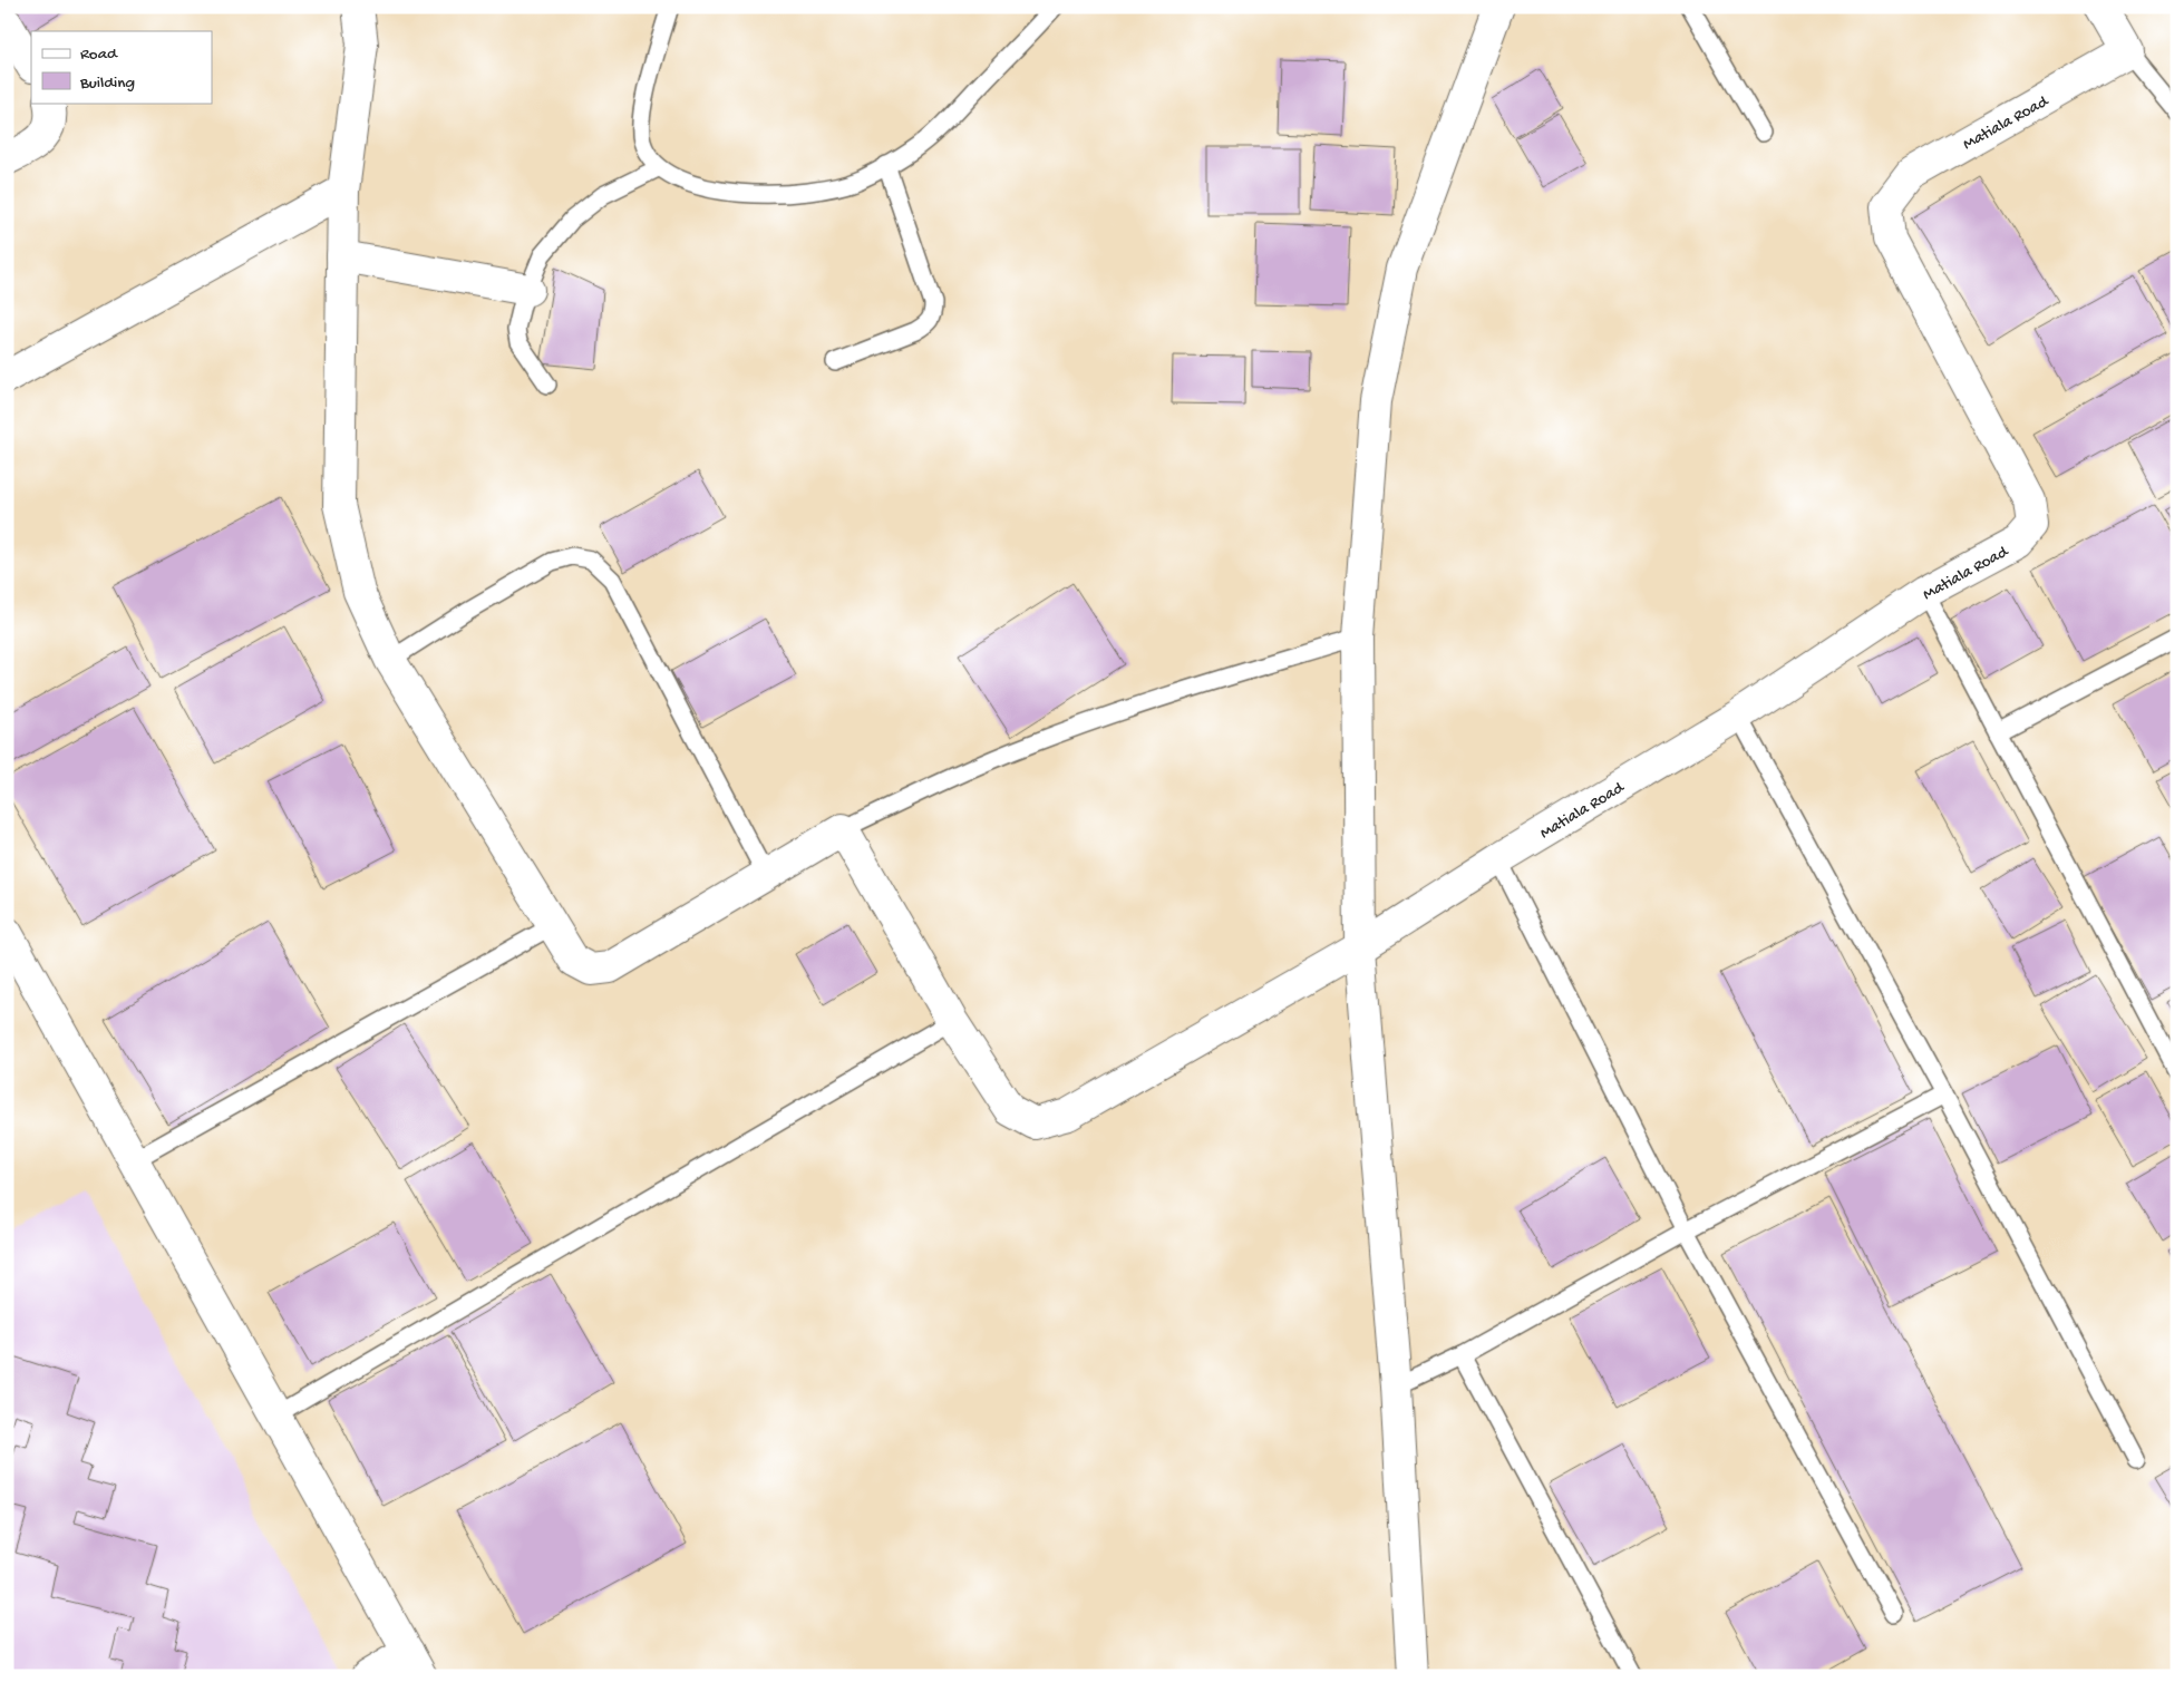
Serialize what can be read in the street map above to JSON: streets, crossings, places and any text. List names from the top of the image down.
{
  "streets": {
    "street": ["Matiala Road"]
  },
  "legend": ["Road", "Building"]
}
